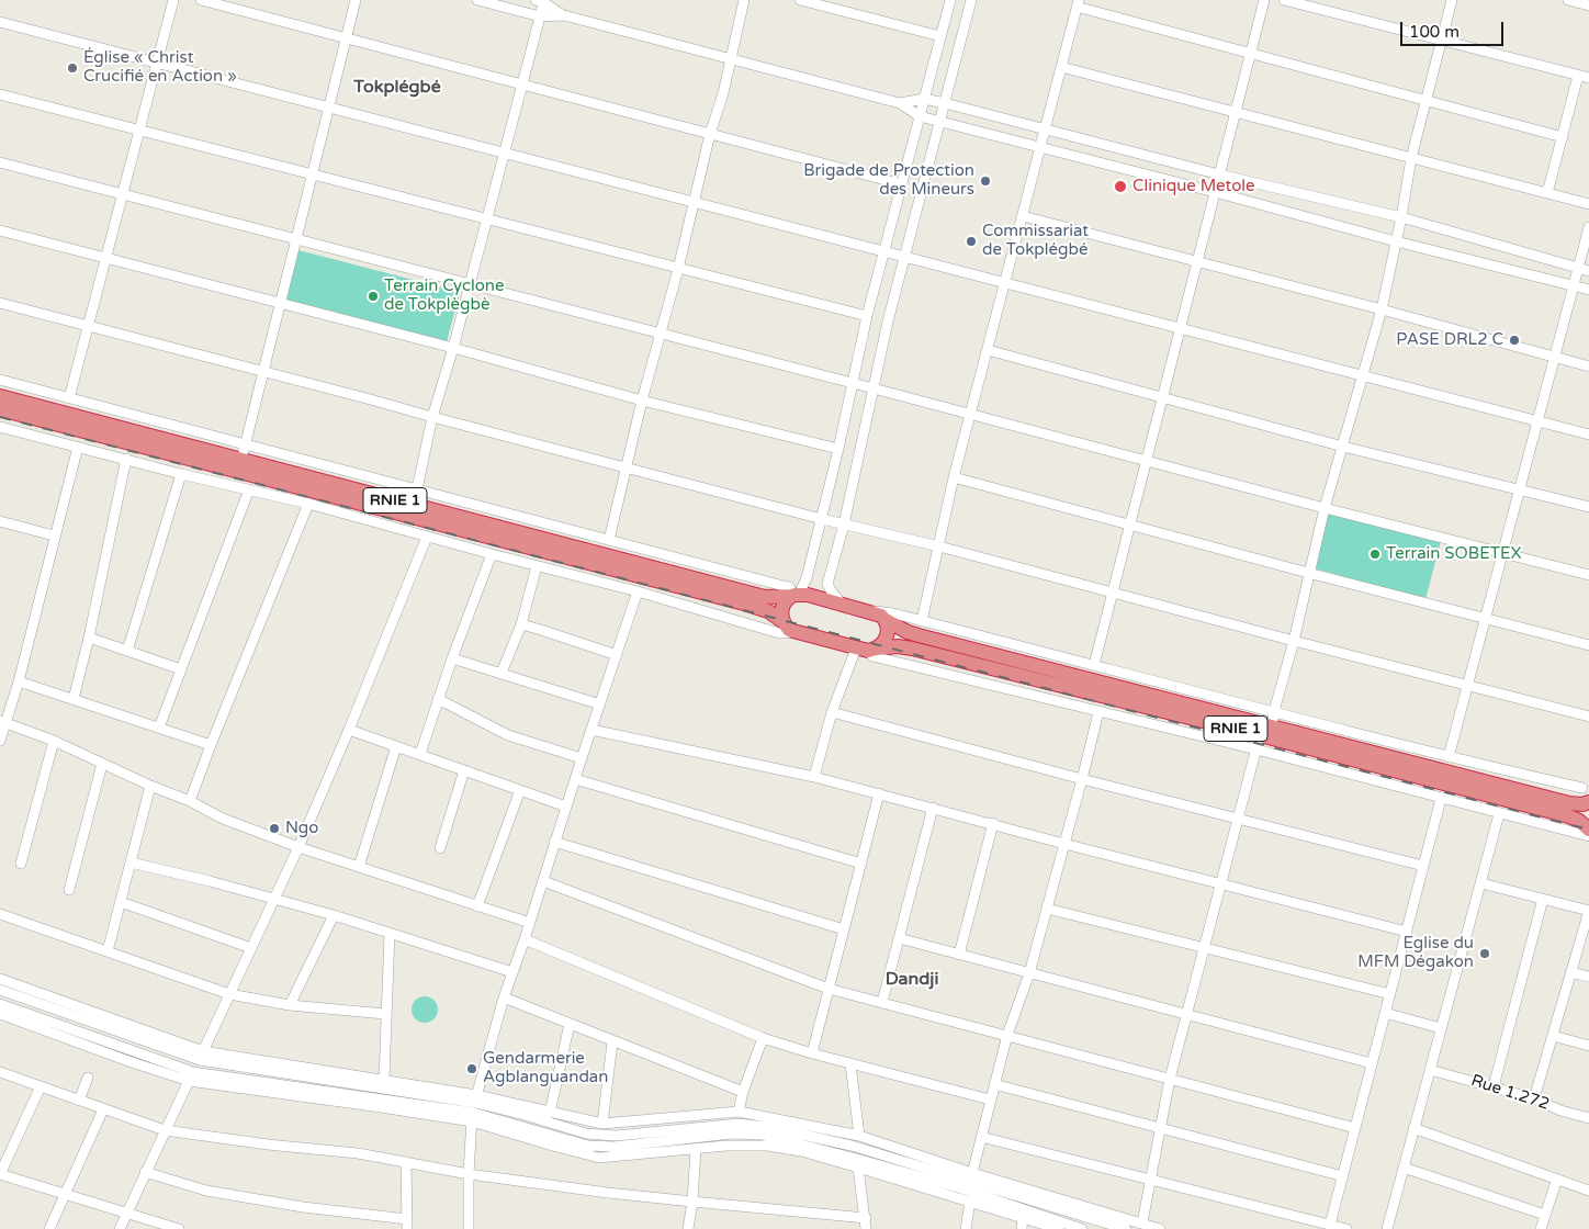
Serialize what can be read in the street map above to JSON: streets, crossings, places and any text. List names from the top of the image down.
{
  "streets": {
    "highway": ["RNIE 1"],
    "street": ["Rue 1.272"]
  },
  "districts": ["Tokplégbé", "Dandji"],
  "places": [
    "Église « Christ Crucifié en Action »",
    "Brigade de Protection des Mineurs",
    "Clinique Metole",
    "Commissariat de Tokplégbé",
    "Terrain Cyclone de Tokplègbè",
    "PASE DRL2 C",
    "Terrain SOBETEX",
    "Ngo",
    "Eglise du MFM Dégakon",
    "Gendarmerie Agblanguandan"
  ],
  "scale_bar": "100 m"
}
